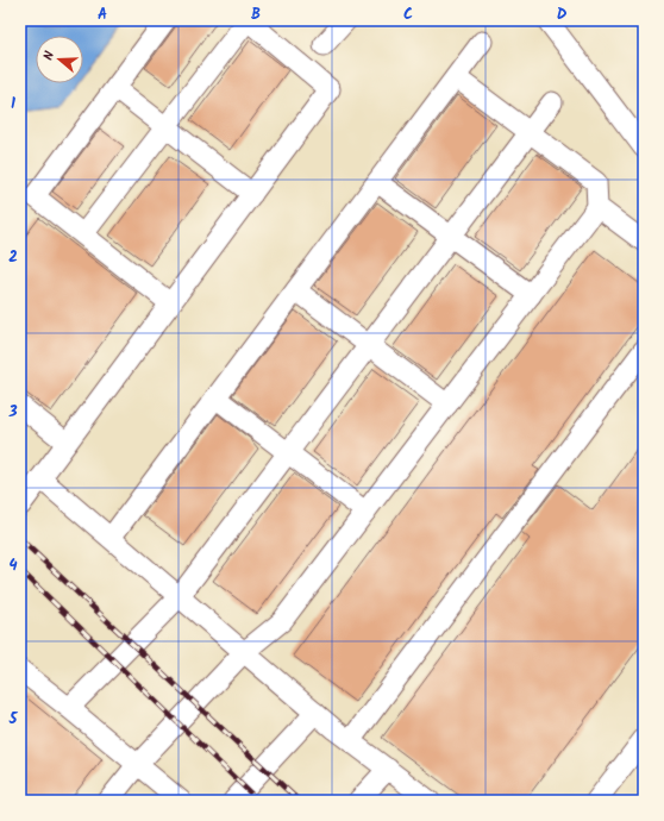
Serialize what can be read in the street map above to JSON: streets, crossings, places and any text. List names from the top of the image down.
{
  "north": "left",
  "grid": {
    "columns": [
      "A",
      "B",
      "C",
      "D"
    ],
    "rows": [
      "1",
      "2",
      "3",
      "4",
      "5"
    ]
  }
}
